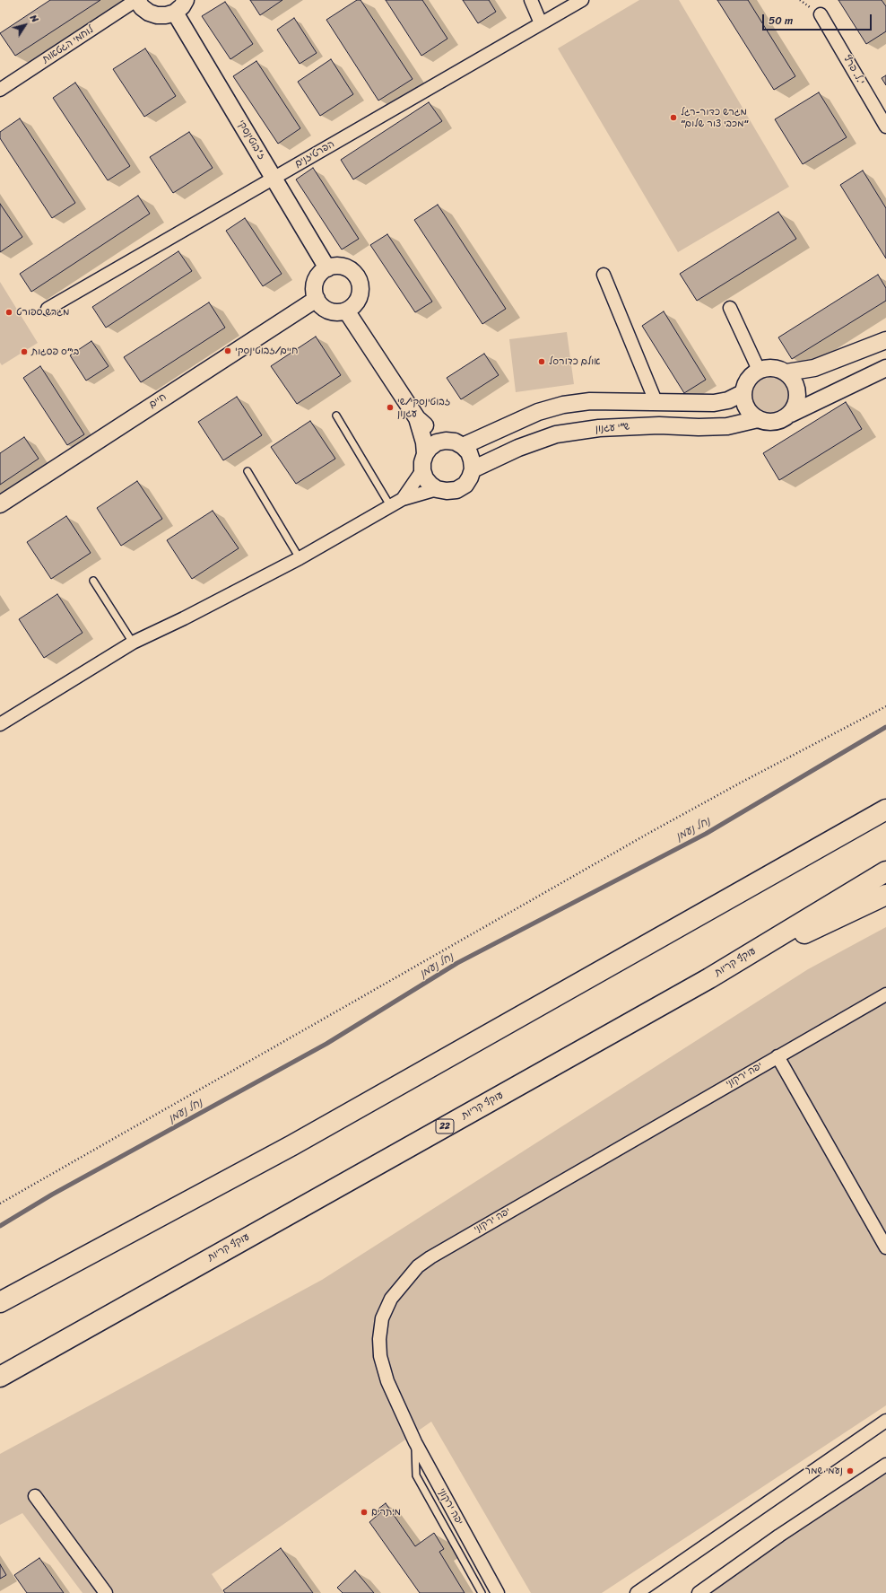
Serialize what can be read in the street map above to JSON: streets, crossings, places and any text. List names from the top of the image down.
{
  "streets": {
    "highway": ["עוקף קריות", "22"],
    "street": [
      "לוחמי הגטאות",
      "י.ל. פרץ",
      "ז'בוטינסקי",
      "הפרטיזנים",
      "חיים",
      "ש\"י עגנון",
      "יפה ירקוני"
    ]
  },
  "crossings": [
    ["ז'בוטינסקי", "הפרטיזנים"],
    ["ז'בוטינסקי", "חיים"]
  ],
  "water": ["נחל נעמן"],
  "places": [
    "מגרש כדור-רגל \"מכבי צור שלום\"",
    "מגרש ספורט",
    "חיים/זבוטינסקי",
    "בי\"ס פסגות",
    "אולם כדורסל",
    "זבוטינסקי/שי עגנון",
    "נעמי שמר",
    "מיתרים"
  ],
  "scale_bar": "50 m",
  "north": "top right"
}
